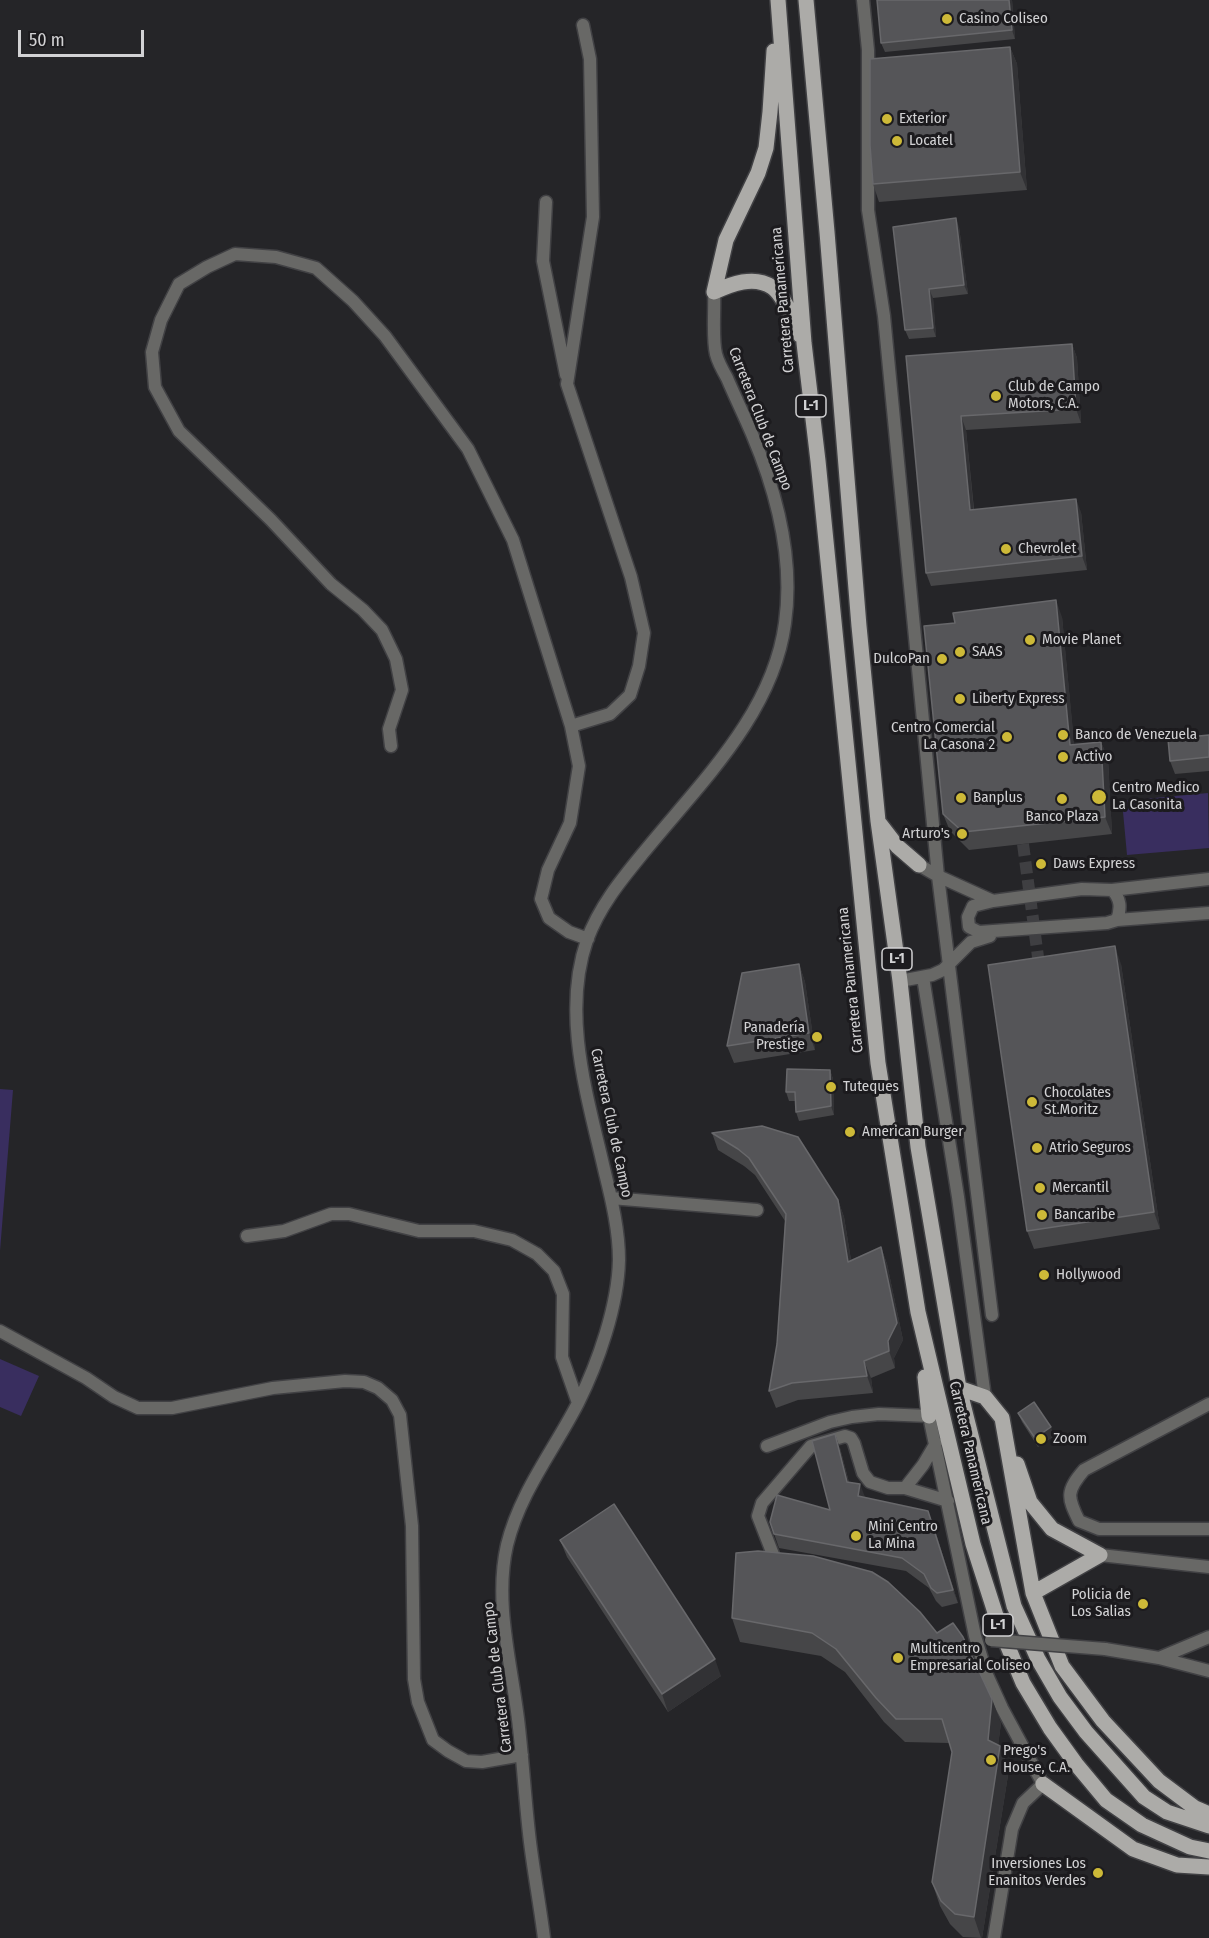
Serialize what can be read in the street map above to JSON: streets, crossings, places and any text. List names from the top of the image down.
{
  "streets": {
    "main road": ["Carretera Panamericana", "L-1"],
    "street": ["Carretera Club de Campo"]
  },
  "crossings": [
    ["Carretera Panamericana", "L-1"],
    ["L-1", "Carretera Club de Campo"]
  ],
  "places": [
    "Casino Coliseo",
    "Exterior",
    "Locatel",
    "Club de Campo Motors, C.A.",
    "Chevrolet",
    "Movie Planet",
    "SAAS",
    "DulcoPan",
    "Liberty Express",
    "Banco de Venezuela",
    "Centro Comercial La Casona 2",
    "Activo",
    "Centro Medico La Casonita",
    "Banplus",
    "Banco Plaza",
    "Arturo's",
    "Daws Express",
    "Panadería Prestige",
    "Tuteques",
    "Chocolates St.Moritz",
    "American Burger",
    "Atrio Seguros",
    "Mercantil",
    "Bancaribe",
    "Hollywood",
    "Zoom",
    "Mini Centro La Mina",
    "Policia de Los Salias",
    "Multicentro Empresarial Coliseo",
    "Prego's House, C.A.",
    "Inversiones Los Enanitos Verdes"
  ],
  "scale_bar": "50 m"
}
